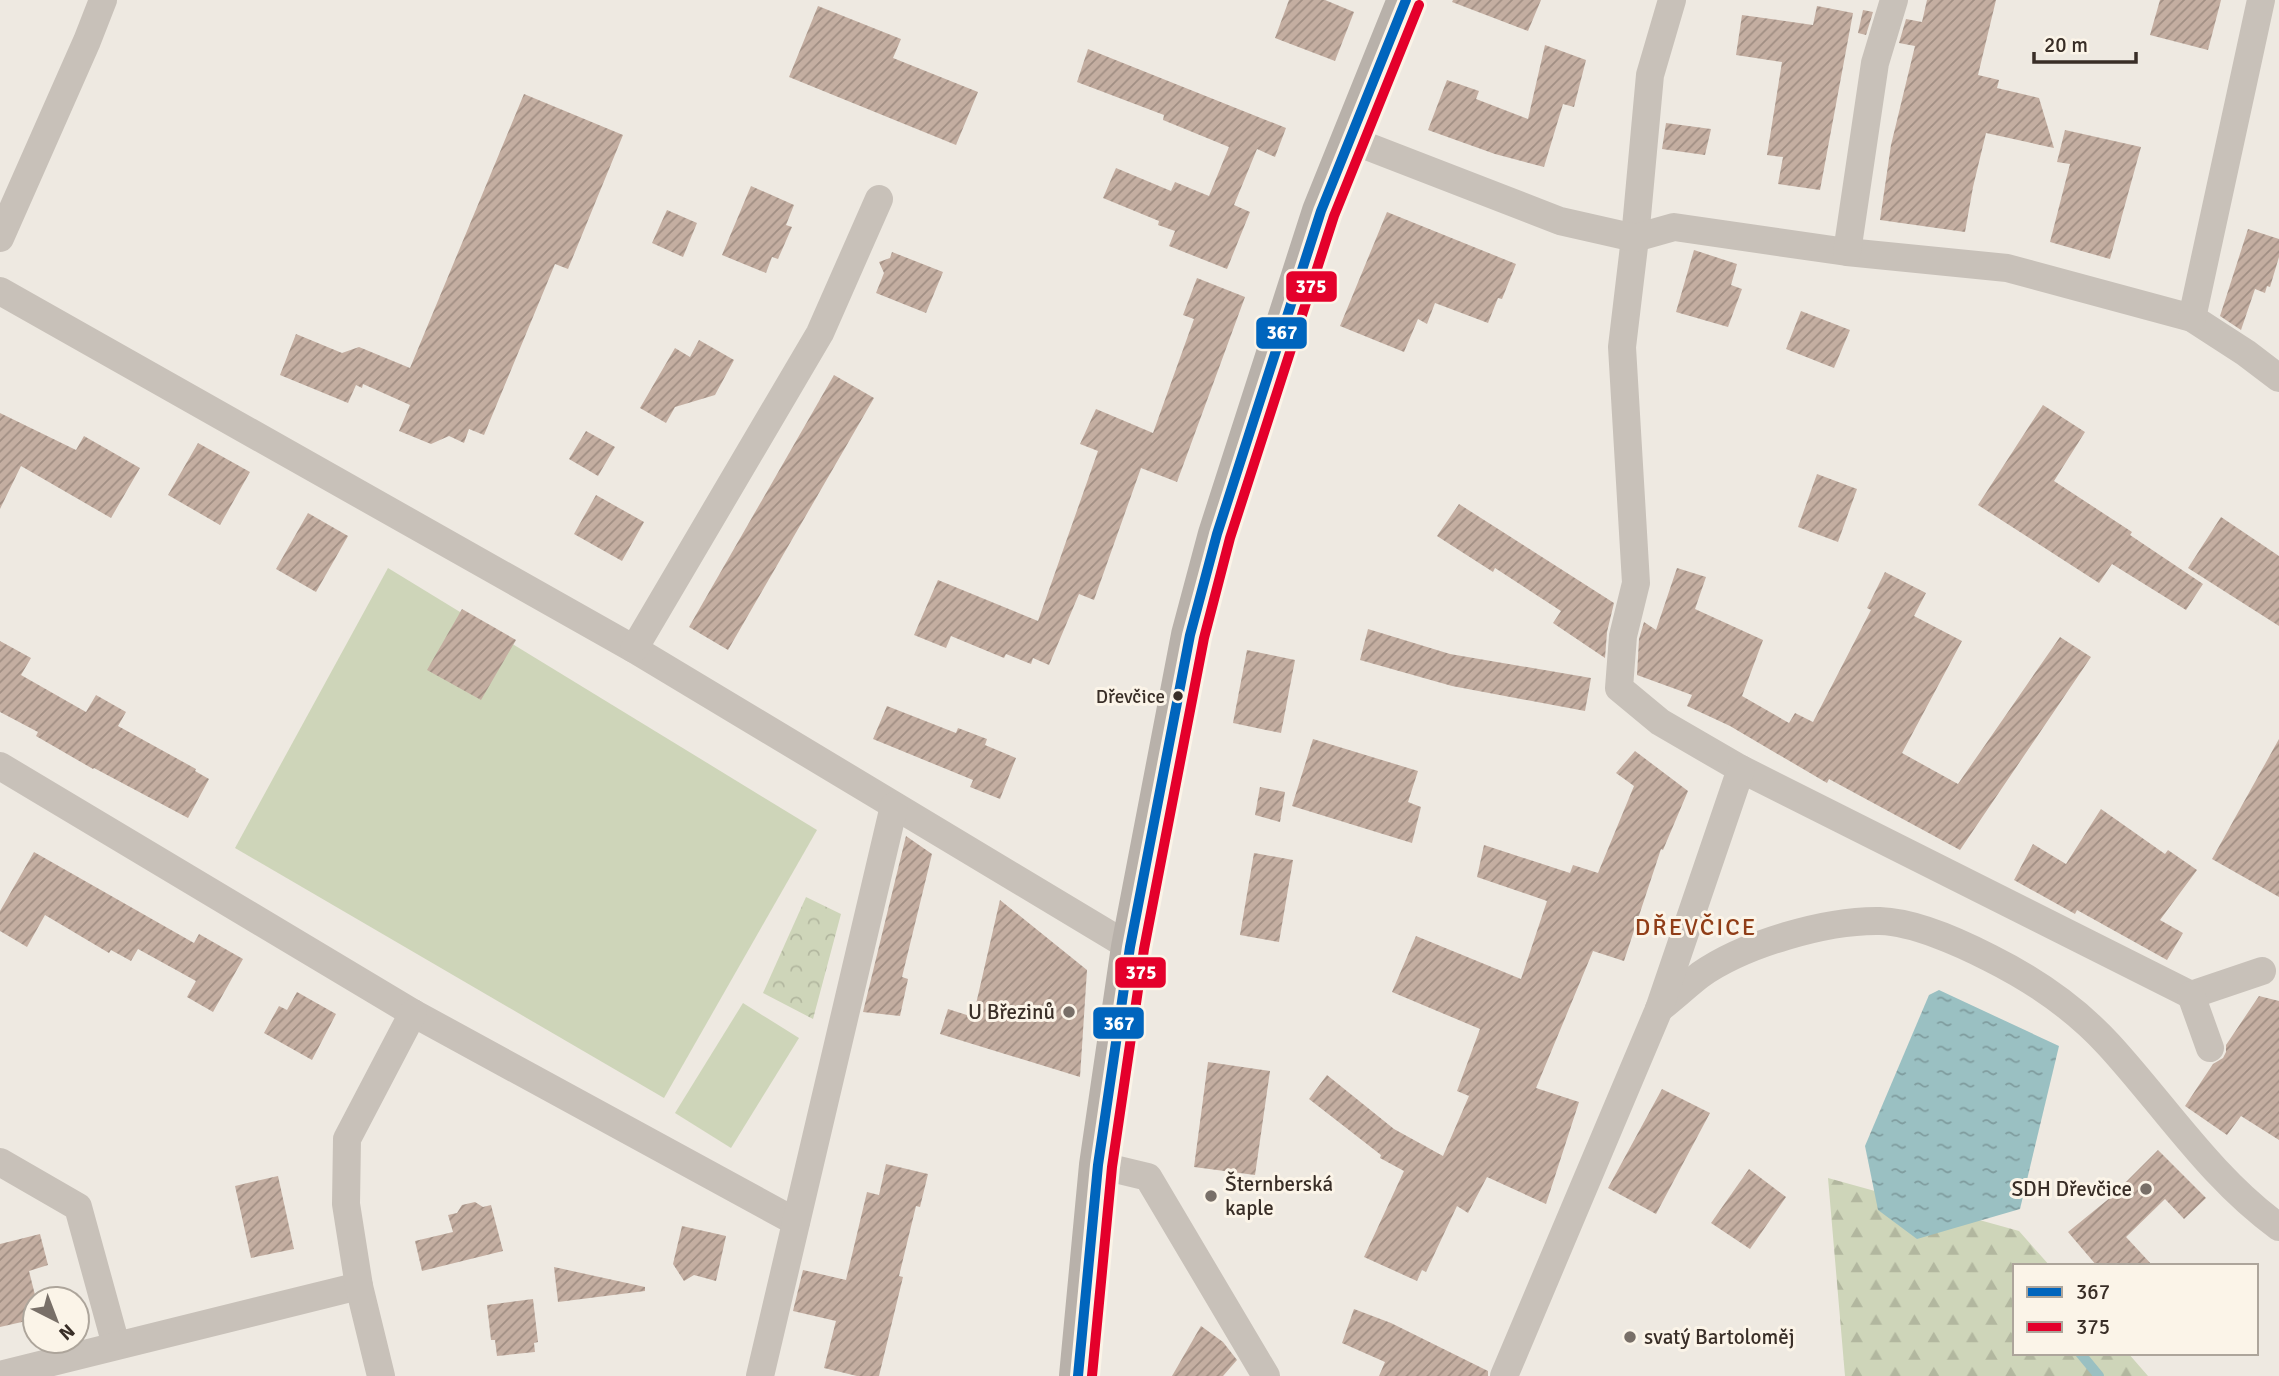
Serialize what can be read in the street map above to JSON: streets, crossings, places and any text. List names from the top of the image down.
{
  "districts": ["DŘEVČICE"],
  "places": [
    "Dřevčice",
    "U Březinů",
    "SDH Dřevčice",
    "Šternberská kaple",
    "svatý Bartoloměj"
  ],
  "lines": ["transit line 367", "transit line 375"],
  "legend": ["367", "375"],
  "scale_bar": "20 m",
  "north": "bottom right"
}
